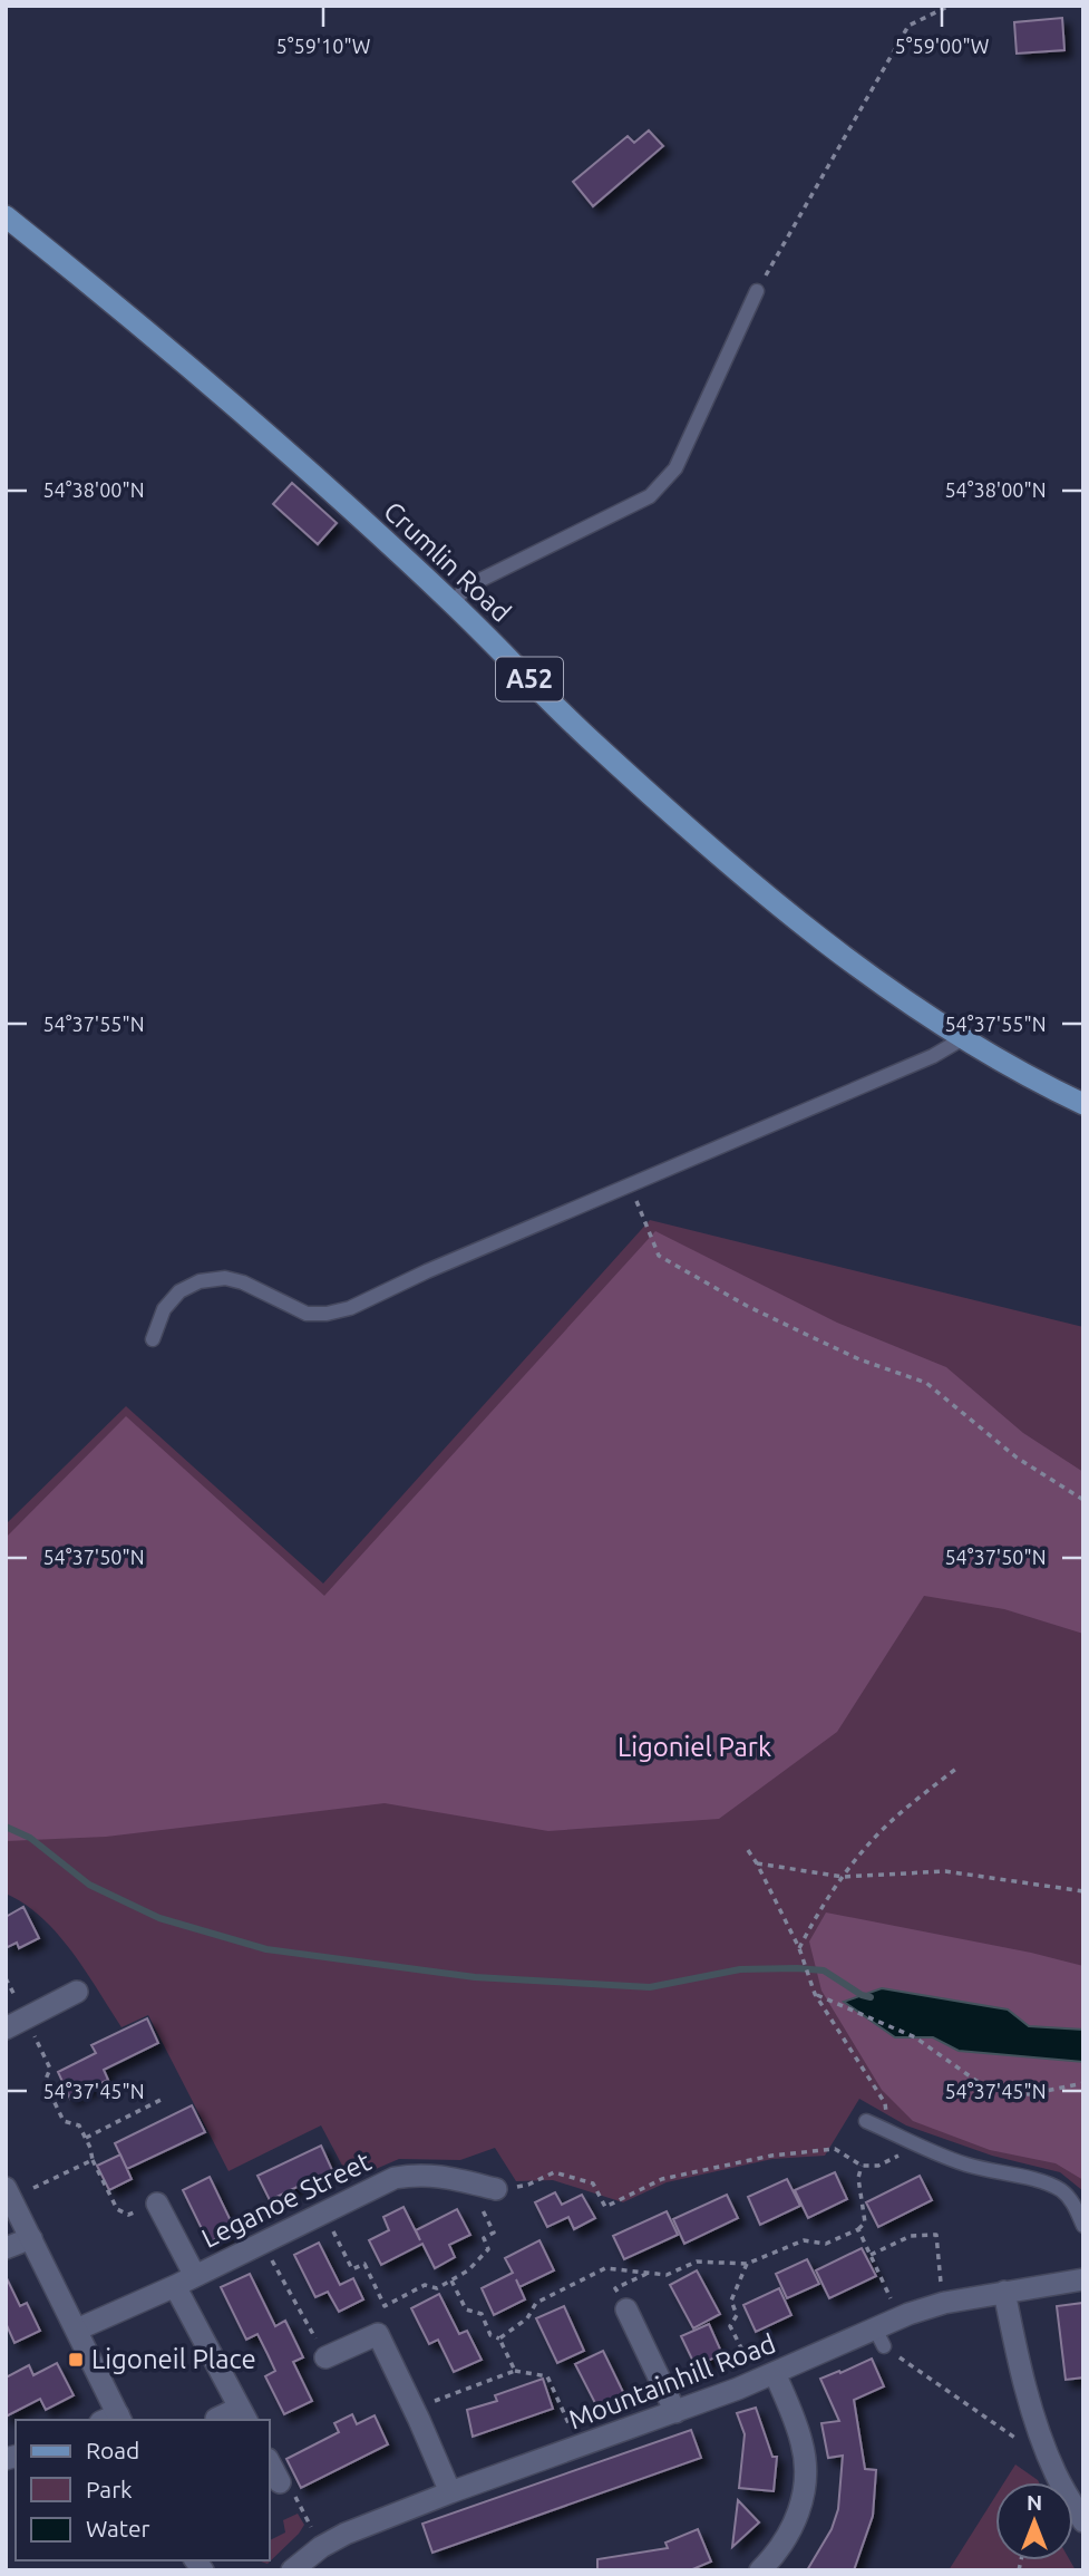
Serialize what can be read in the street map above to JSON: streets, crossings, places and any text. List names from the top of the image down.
{
  "streets": {
    "main road": ["Crumlin Road", "A52"],
    "street": ["Leganoe Street", "Mountainhill Road"]
  },
  "parks": ["Ligoniel Park"],
  "places": {
    "transit": ["Ligoneil Place"]
  },
  "legend": ["Road", "Park", "Water"],
  "north": "top",
  "coordinates": [
    "5°59'10\"W",
    "5°59'00\"W",
    "54°38'00\"N",
    "54°37'55\"N",
    "54°37'50\"N",
    "54°37'45\"N"
  ]
}
